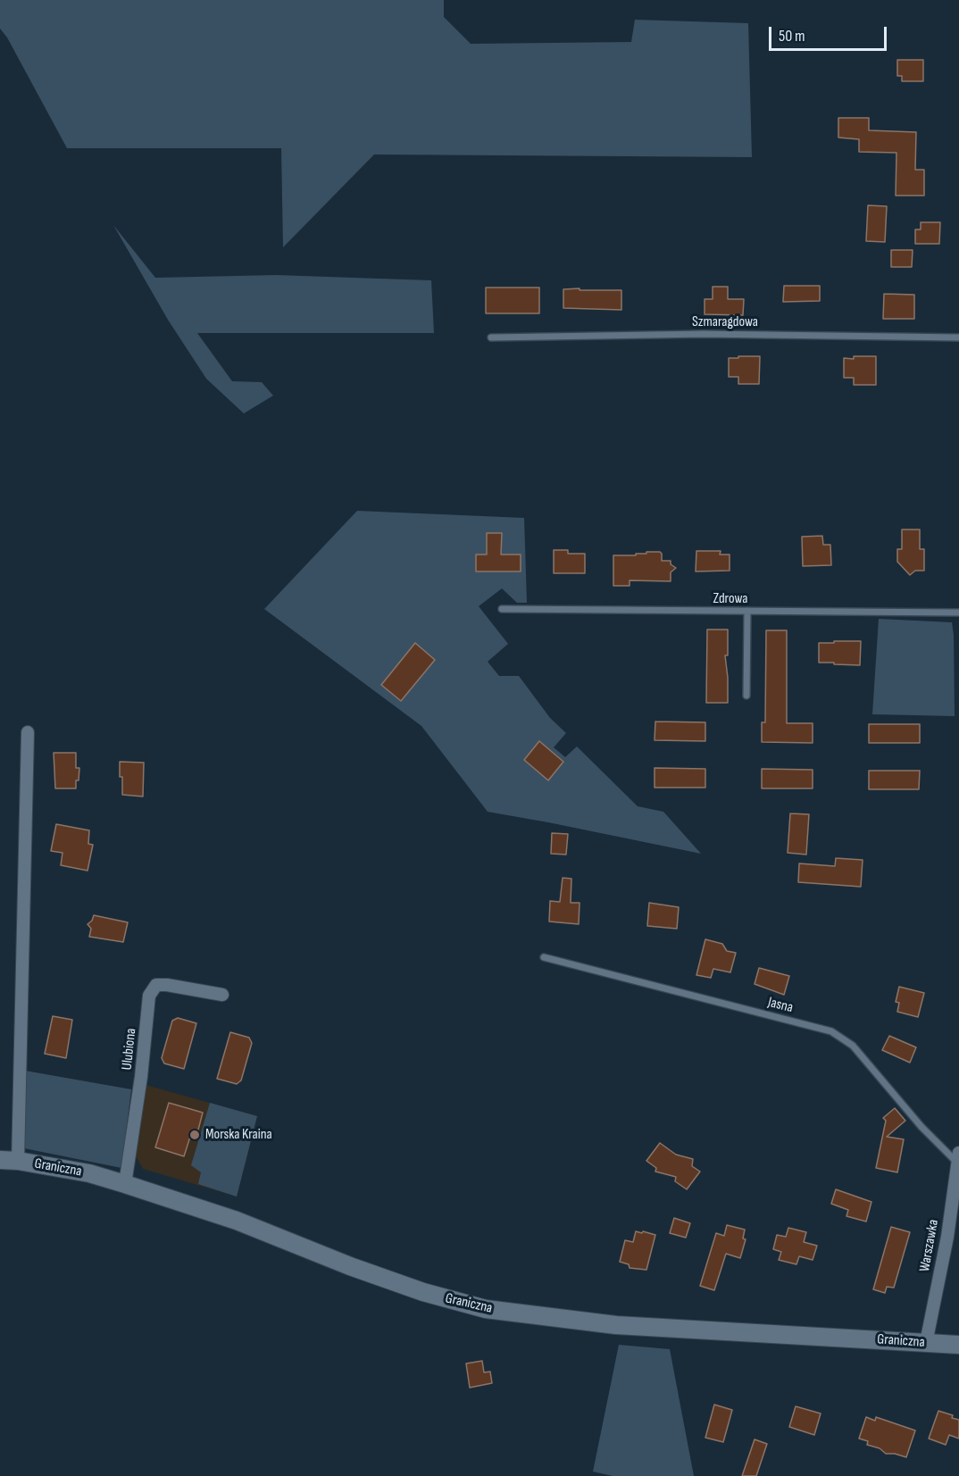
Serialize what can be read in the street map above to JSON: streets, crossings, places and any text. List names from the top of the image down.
{
  "streets": {
    "street": ["Ulubiona", "Graniczna", "Warszawka"],
    "lane": ["Szmaragdowa", "Zdrowa", "Jasna"]
  },
  "crossings": [
    ["Jasna", "Warszawka"],
    ["Ulubiona", "Graniczna"],
    ["Graniczna", "Warszawka"]
  ],
  "places": ["Morska Kraina"],
  "scale_bar": "50 m"
}
